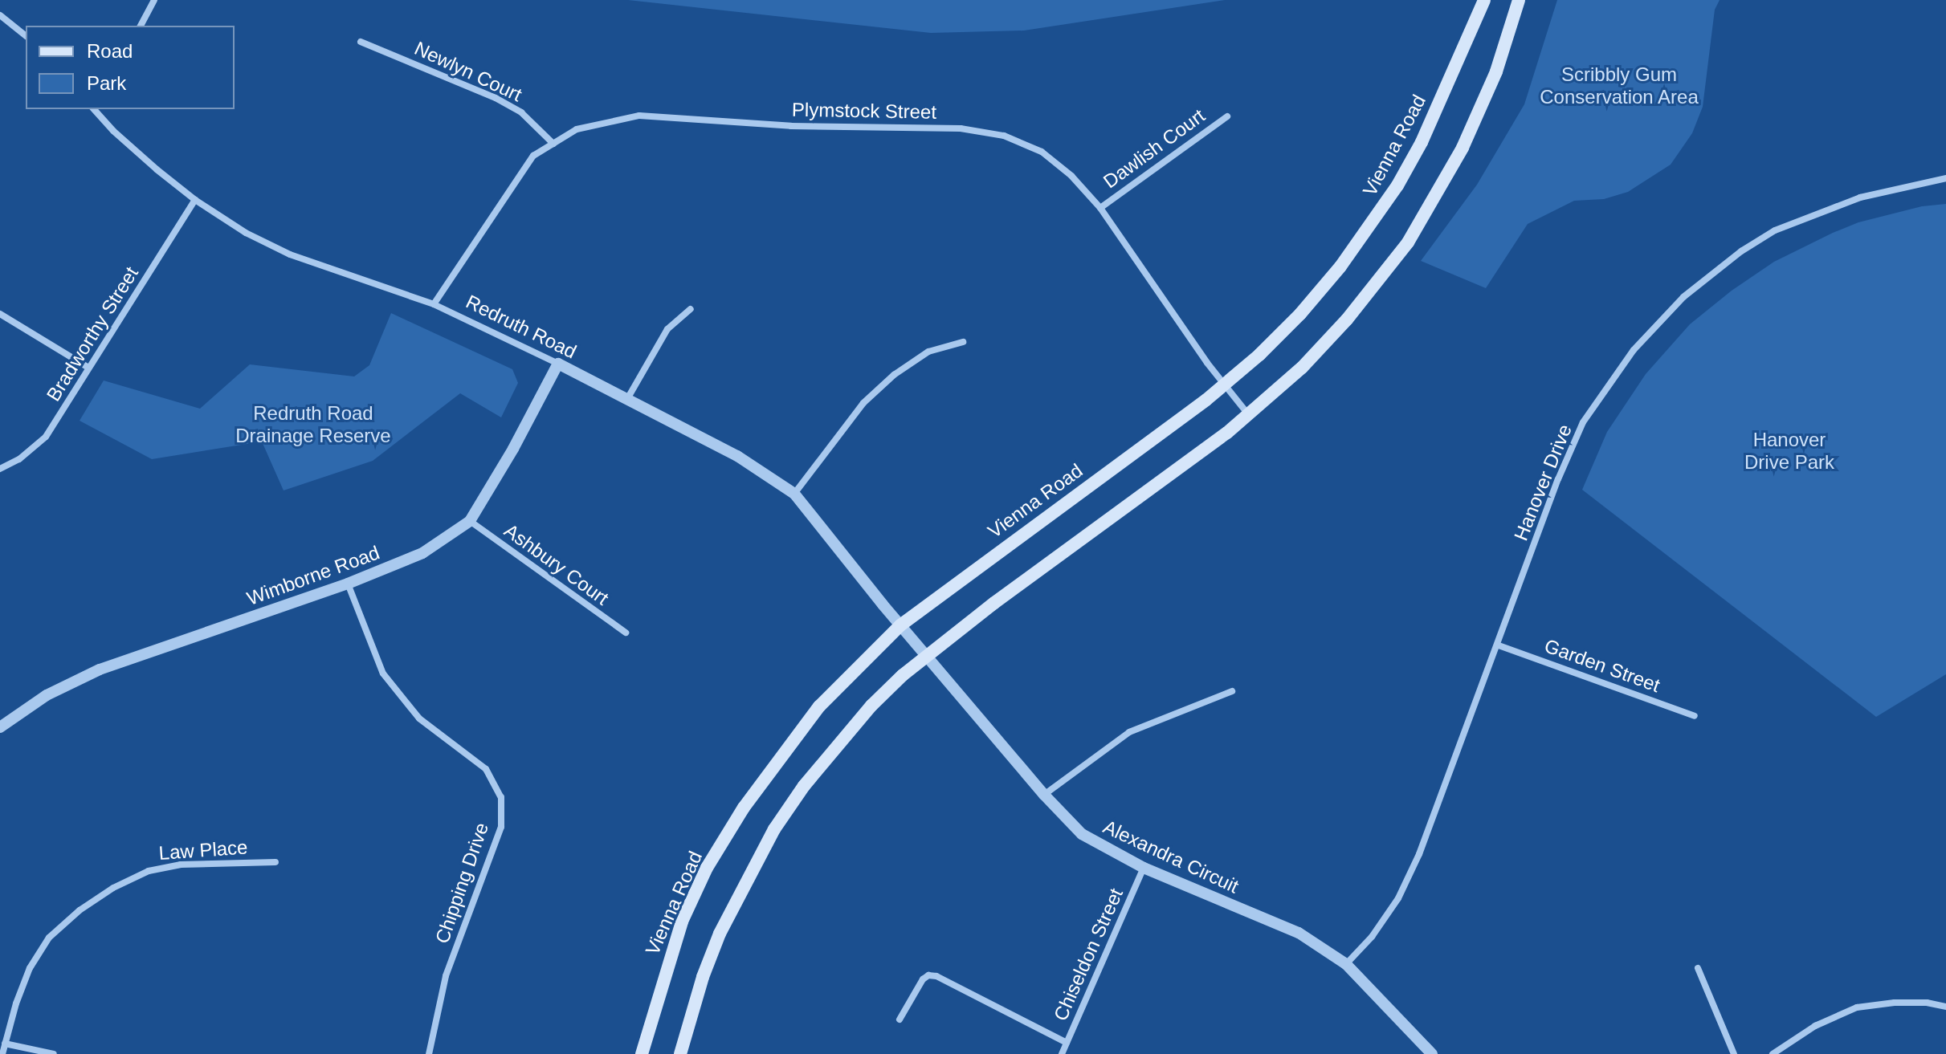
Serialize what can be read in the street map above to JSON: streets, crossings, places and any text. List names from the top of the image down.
{
  "streets": {
    "main road": ["Vienna Road"],
    "street": [
      "Newlyn Court",
      "Plymstock Street",
      "Dawlish Court",
      "Redruth Road",
      "Bradworthy Street",
      "Hanover Drive",
      "Ashbury Court",
      "Wimborne Road",
      "Garden Street",
      "Law Place",
      "Alexandra Circuit",
      "Chipping Drive",
      "Chiseldon Street"
    ]
  },
  "crossings": [
    ["Newlyn Court", "Plymstock Street"],
    ["Plymstock Street", "Vienna Road"],
    ["Plymstock Street", "Dawlish Court"],
    ["Plymstock Street", "Redruth Road"],
    ["Vienna Road", "Redruth Road"],
    ["Vienna Road", "Alexandra Circuit"],
    ["Redruth Road", "Bradworthy Street"],
    ["Redruth Road", "Wimborne Road"],
    ["Redruth Road", "Alexandra Circuit"],
    ["Hanover Drive", "Garden Street"],
    ["Hanover Drive", "Alexandra Circuit"],
    ["Ashbury Court", "Wimborne Road"],
    ["Wimborne Road", "Chipping Drive"],
    ["Alexandra Circuit", "Chiseldon Street"]
  ],
  "parks": ["Scribbly Gum Conservation Area", "Redruth Road Drainage Reserve", "Hanover Drive Park"],
  "legend": ["Road", "Park"]
}
